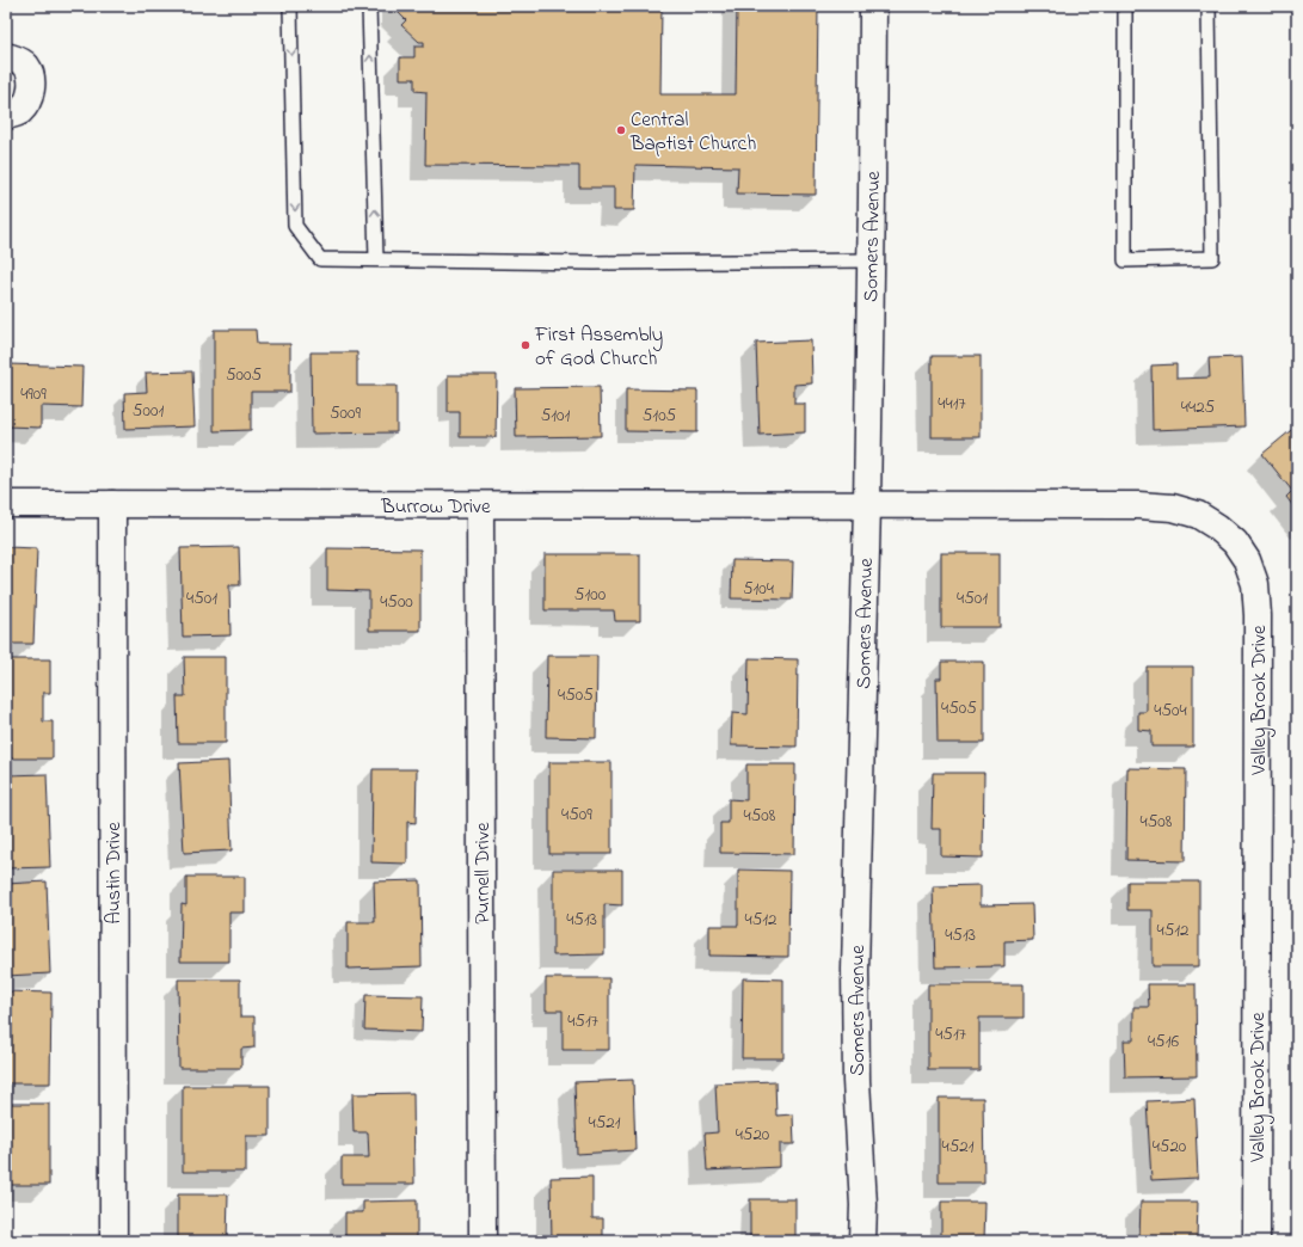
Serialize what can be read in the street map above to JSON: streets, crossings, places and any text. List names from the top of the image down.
{
  "streets": {
    "street": [
      "Somers Avenue",
      "Burrow Drive",
      "Valley Brook Drive",
      "Austin Drive",
      "Purnell Drive"
    ]
  },
  "crossings": [
    ["Somers Avenue", "Burrow Drive"],
    ["Somers Avenue", "Valley Brook Drive"],
    ["Burrow Drive", "Valley Brook Drive"],
    ["Burrow Drive", "Austin Drive"],
    ["Burrow Drive", "Purnell Drive"]
  ],
  "places": ["Central Baptist Church", "First Assembly of God Church"],
  "house_numbers": [
    "5005",
    "4909",
    "4417",
    "4425",
    "5001",
    "5009",
    "5101",
    "5105",
    "5104",
    "5100",
    "4501",
    "4501",
    "4500",
    "4505",
    "4505",
    "4504",
    "4509",
    "4508",
    "4508",
    "4513",
    "4512",
    "4512",
    "4513",
    "4517",
    "4517",
    "4516",
    "4521",
    "4520",
    "4521",
    "4520"
  ]
}
